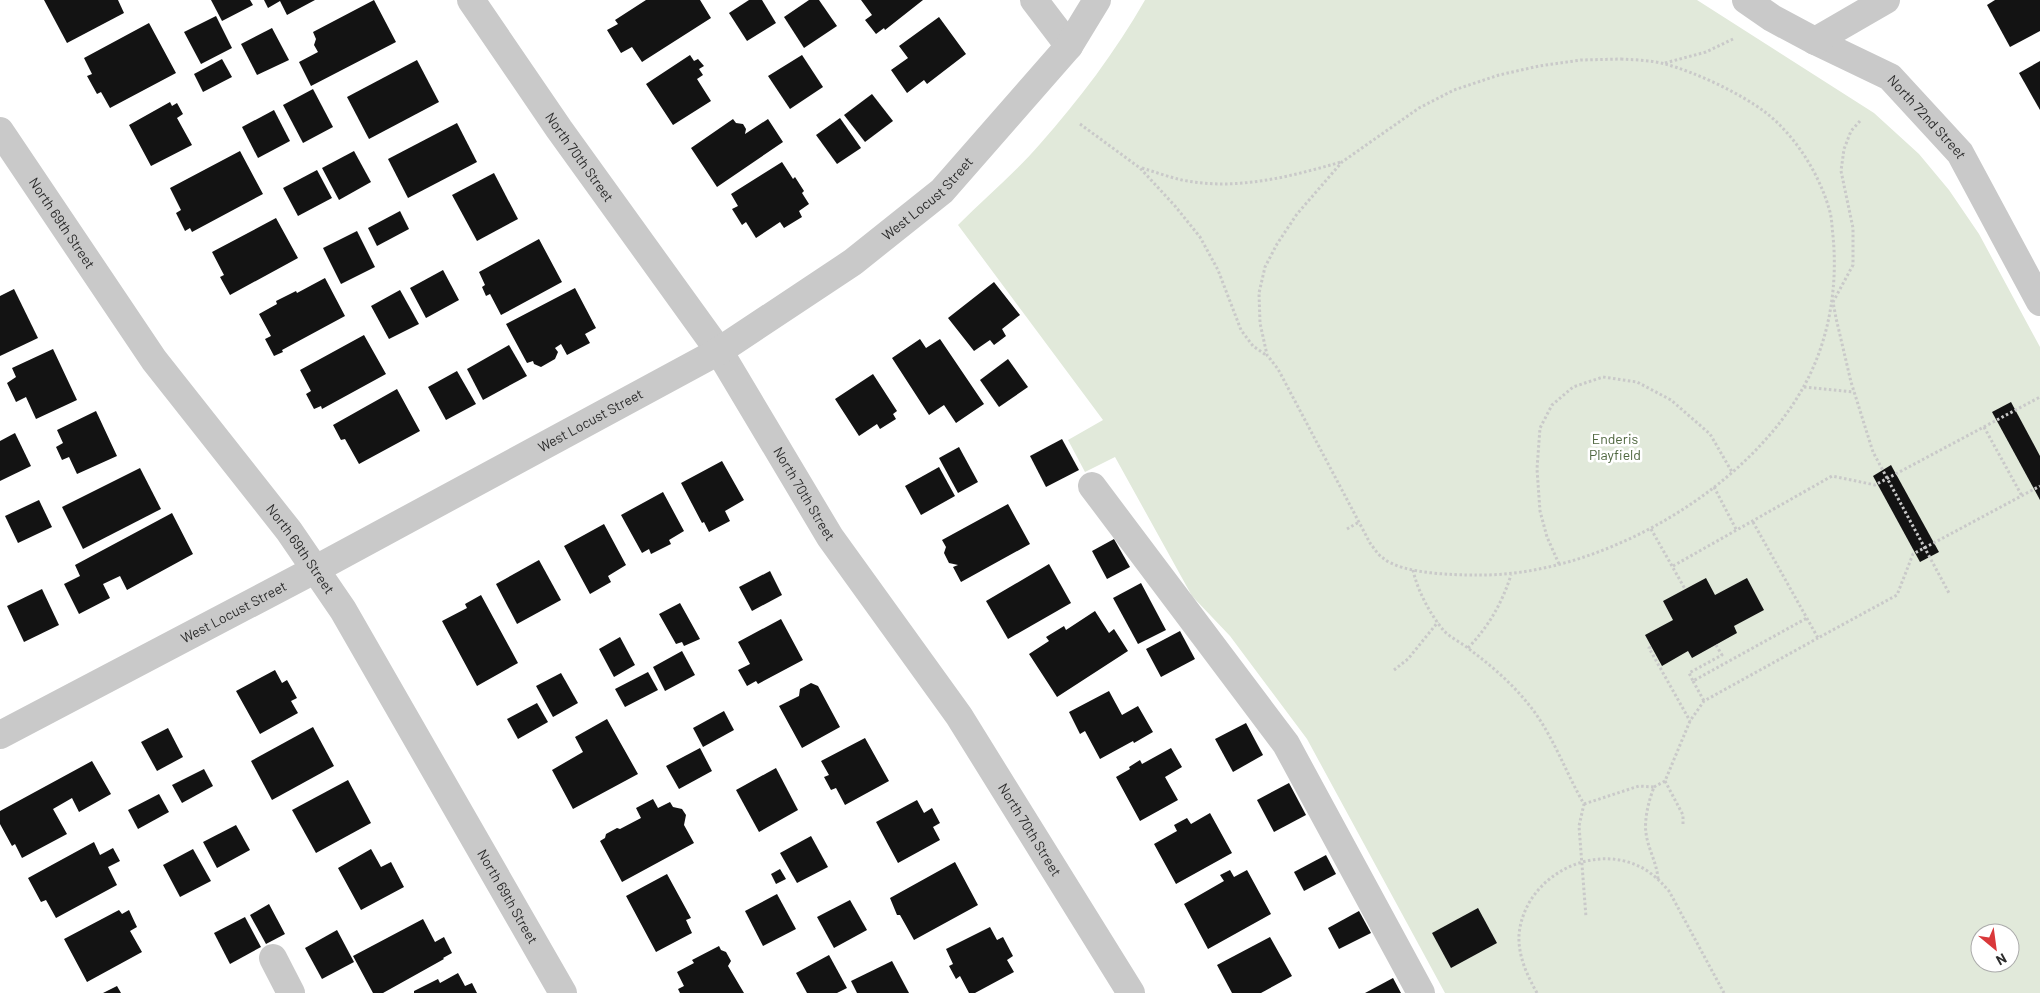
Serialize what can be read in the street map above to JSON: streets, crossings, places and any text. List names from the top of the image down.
{
  "streets": {
    "street": [
      "North 72nd Street",
      "North 70th Street",
      "West Locust Street",
      "North 69th Street"
    ]
  },
  "crossings": [
    ["North 70th Street", "West Locust Street"],
    ["West Locust Street", "North 69th Street"]
  ],
  "parks": ["Enderis Playfield"],
  "north": "bottom right"
}
